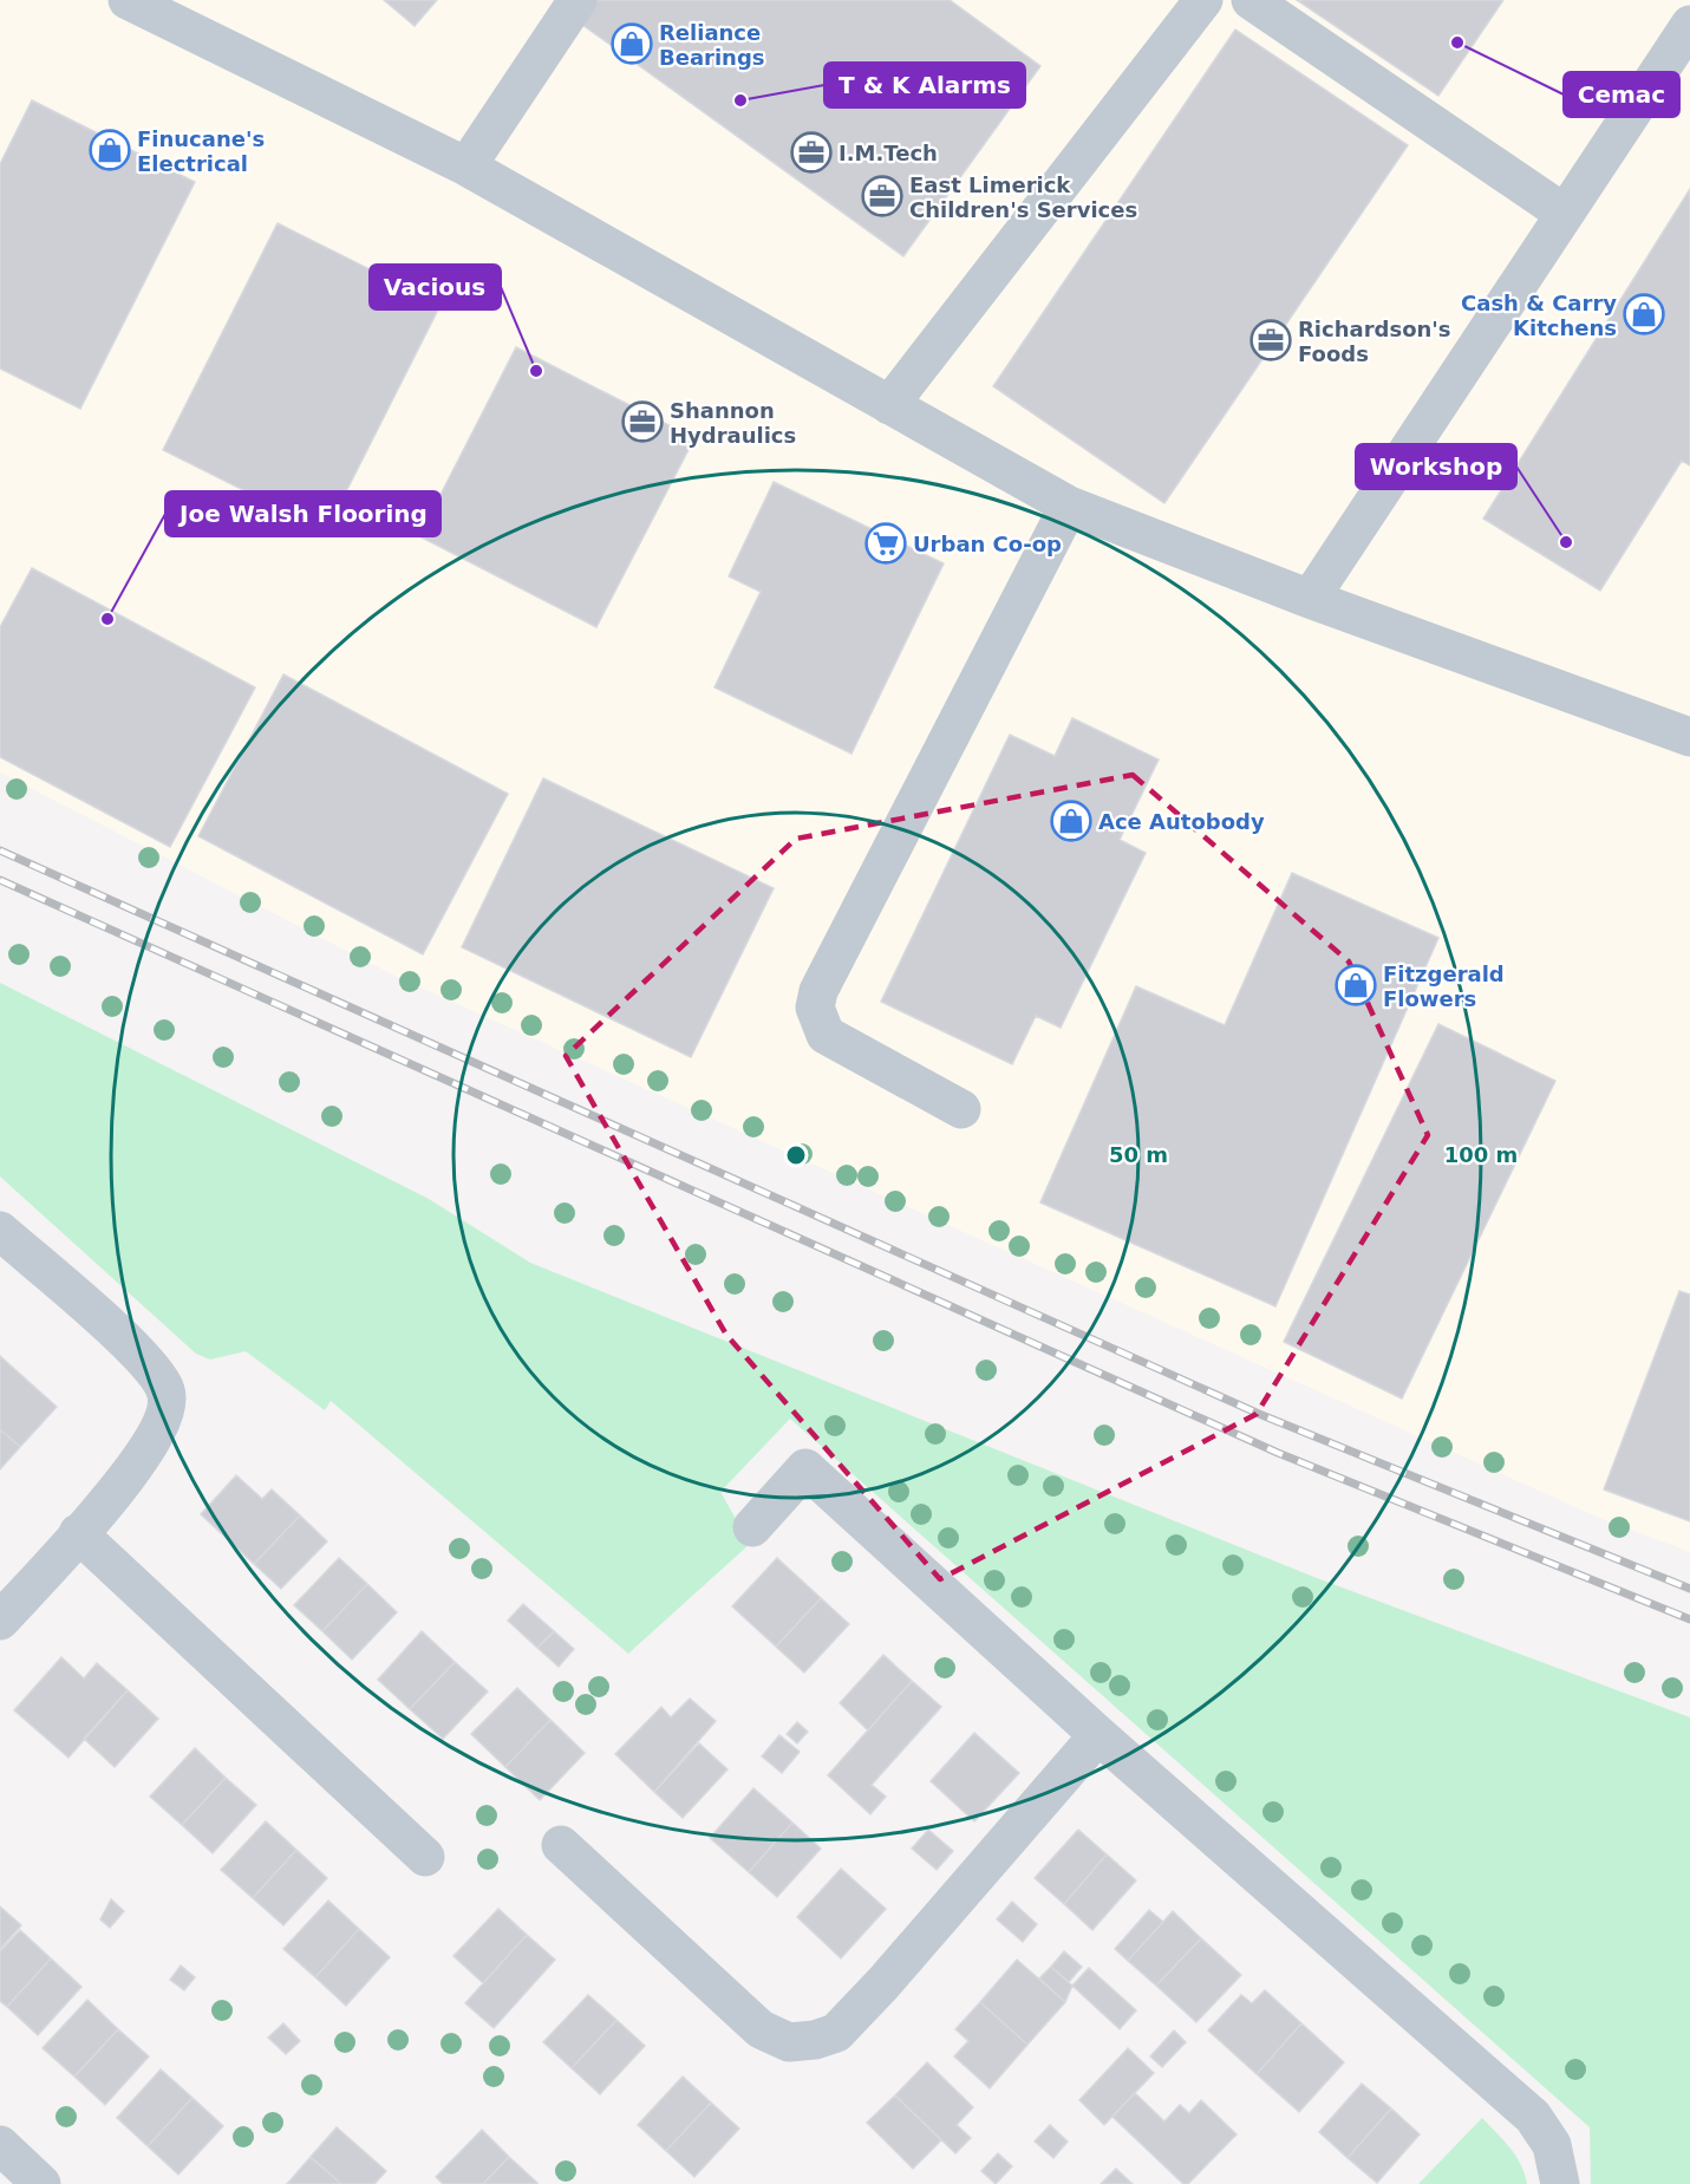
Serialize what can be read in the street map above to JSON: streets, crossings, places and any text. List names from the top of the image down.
{
  "places": {
    "other": [
      "Cemac",
      "T & K Alarms",
      "Vacious",
      "Workshop",
      "Joe Walsh Flooring"
    ],
    "shop": [
      "Reliance Bearings",
      "Finucane's Electrical",
      "Cash & Carry Kitchens",
      "Ace Autobody",
      "Fitzgerald Flowers"
    ],
    "office": [
      "I.M.Tech",
      "East Limerick Children's Services",
      "Richardson's Foods",
      "Shannon Hydraulics"
    ],
    "supermarket": ["Urban Co-op"]
  },
  "rings": ["50 m", "100 m"]
}
